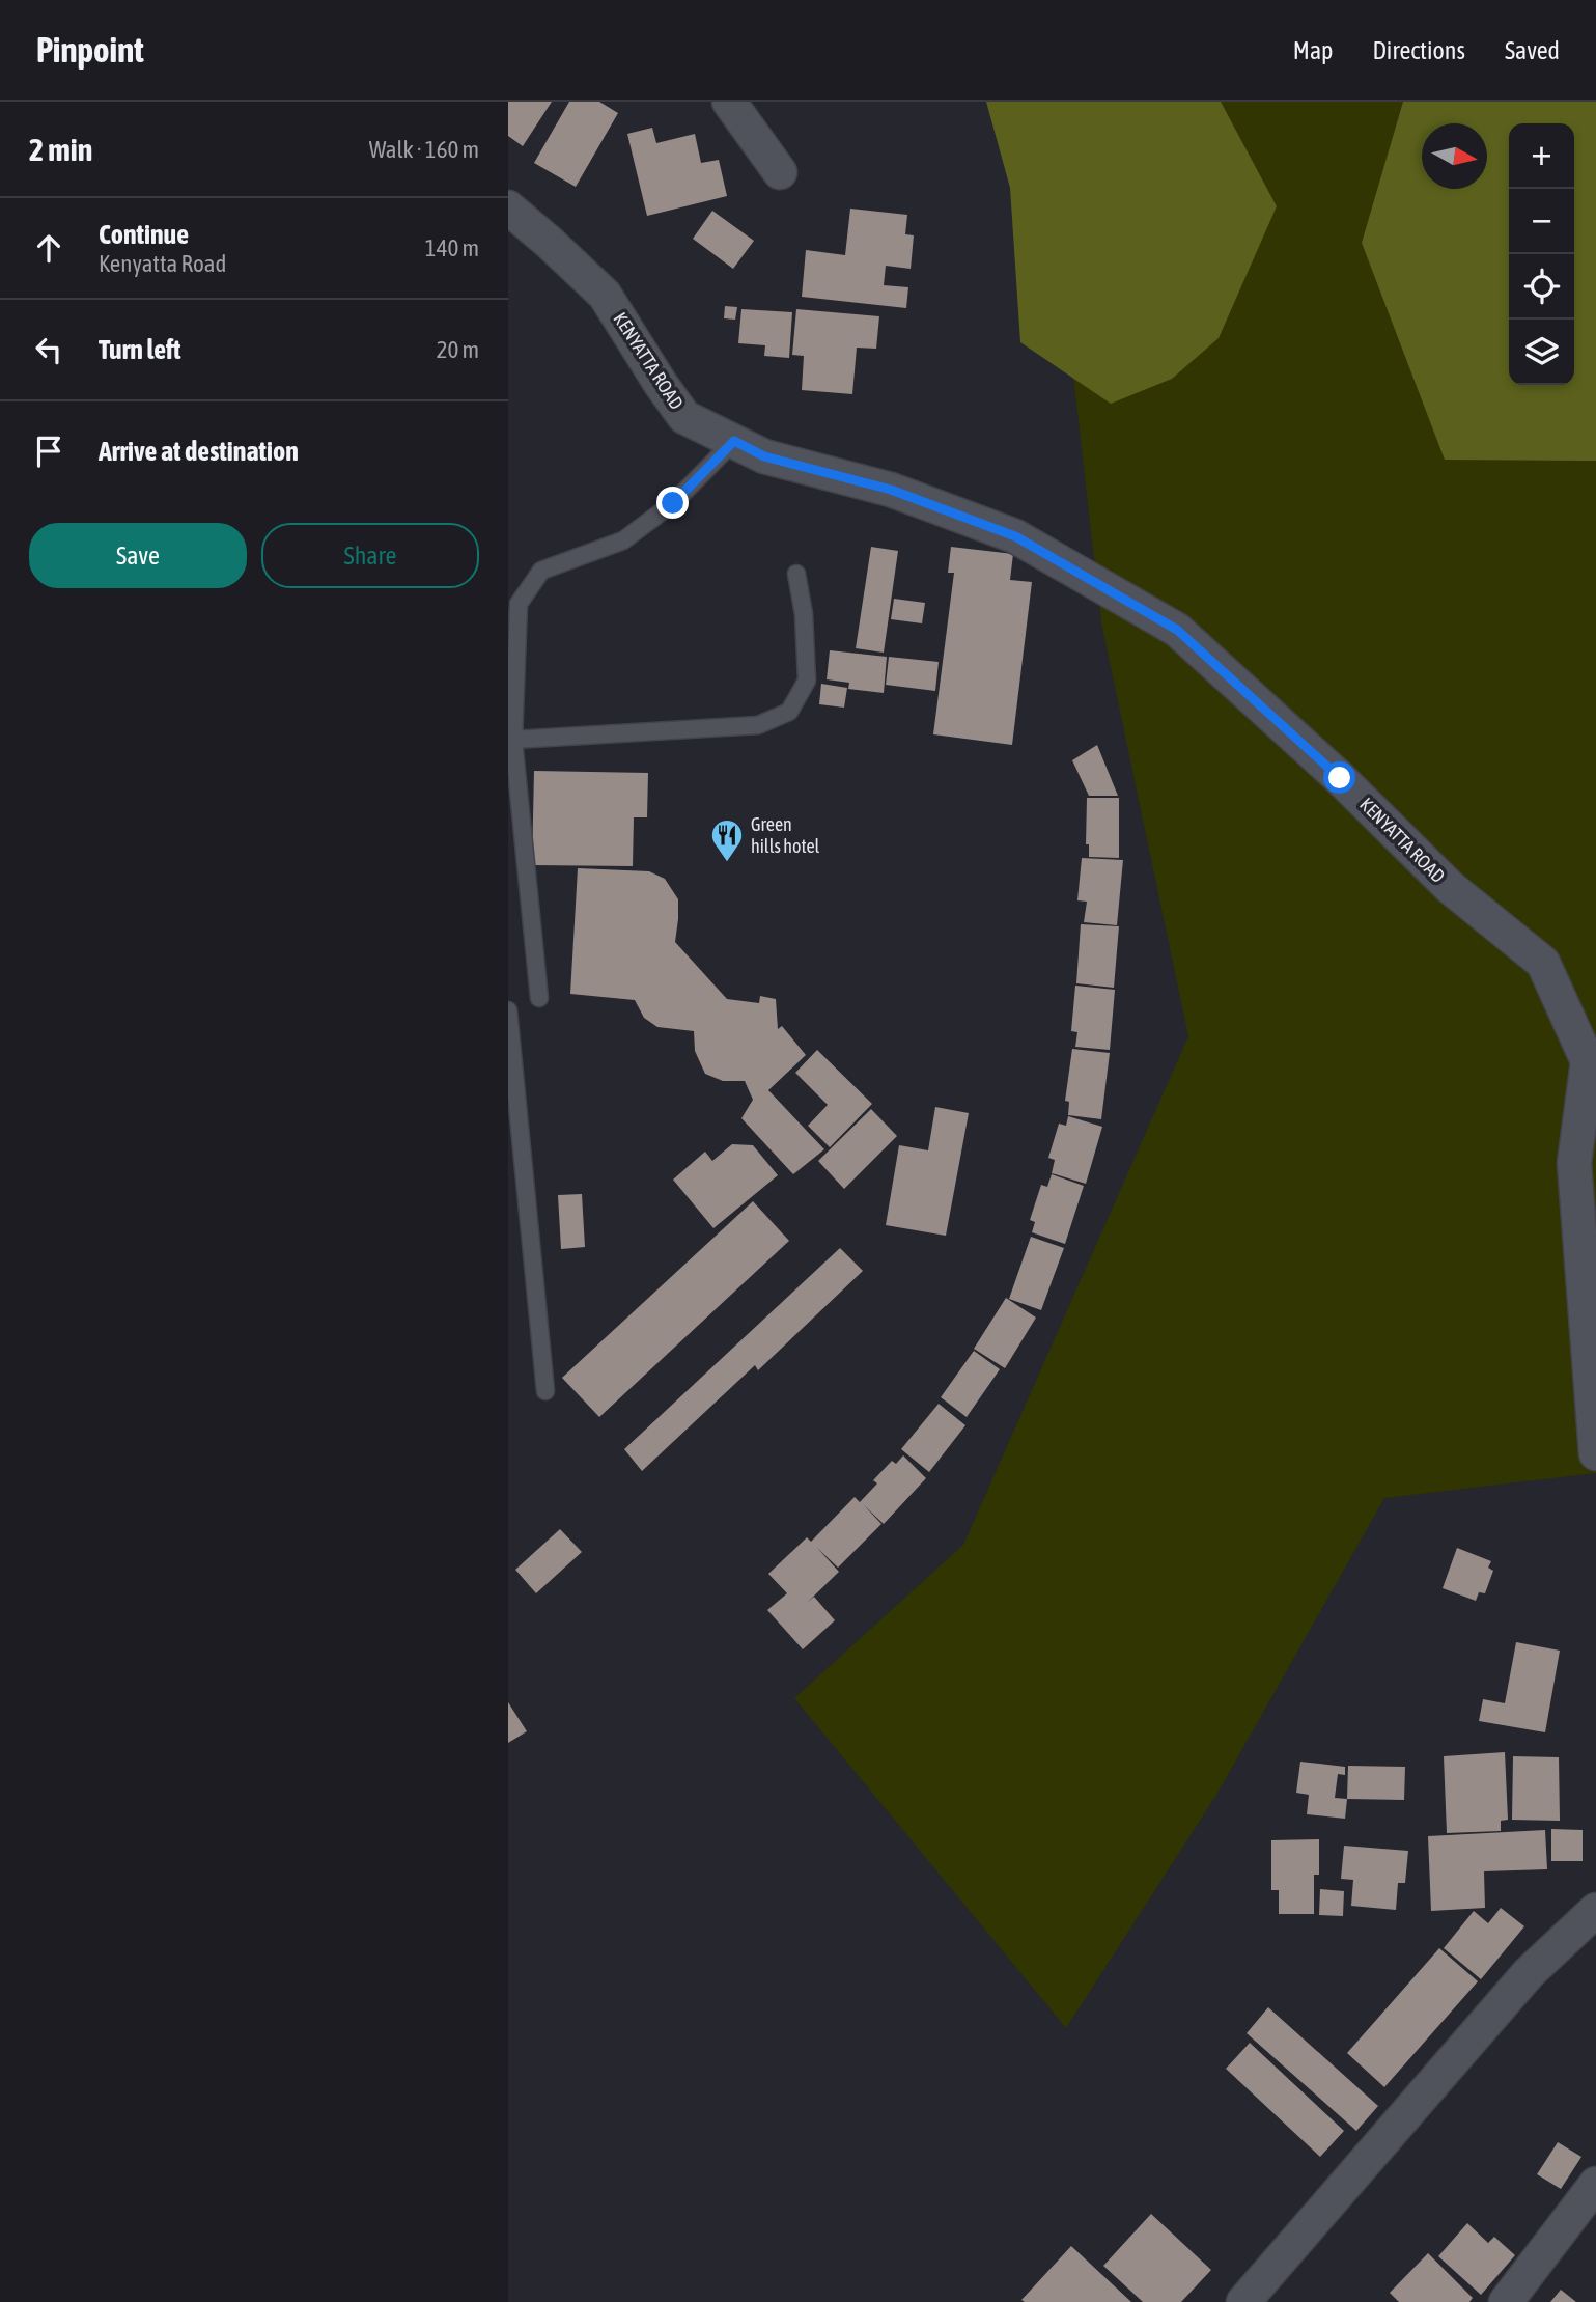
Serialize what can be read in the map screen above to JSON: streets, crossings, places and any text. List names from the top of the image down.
{
  "streets": {
    "street": ["KENYATTA ROAD"]
  },
  "places": {
    "restaurant": ["Green hills hotel"]
  },
  "north": "right",
  "page": {
    "header": "Pinpoint",
    "nav": ["Map", "Directions", "Saved"],
    "heading": ["2 min", "Walk · 160 m"],
    "map_buttons": ["+", "−"],
    "list": [
      ["Continue", "Kenyatta Road", "140 m"],
      ["Turn left", "20 m"],
      "Arrive at destination"
    ],
    "buttons": ["Save", "Share"]
  }
}
